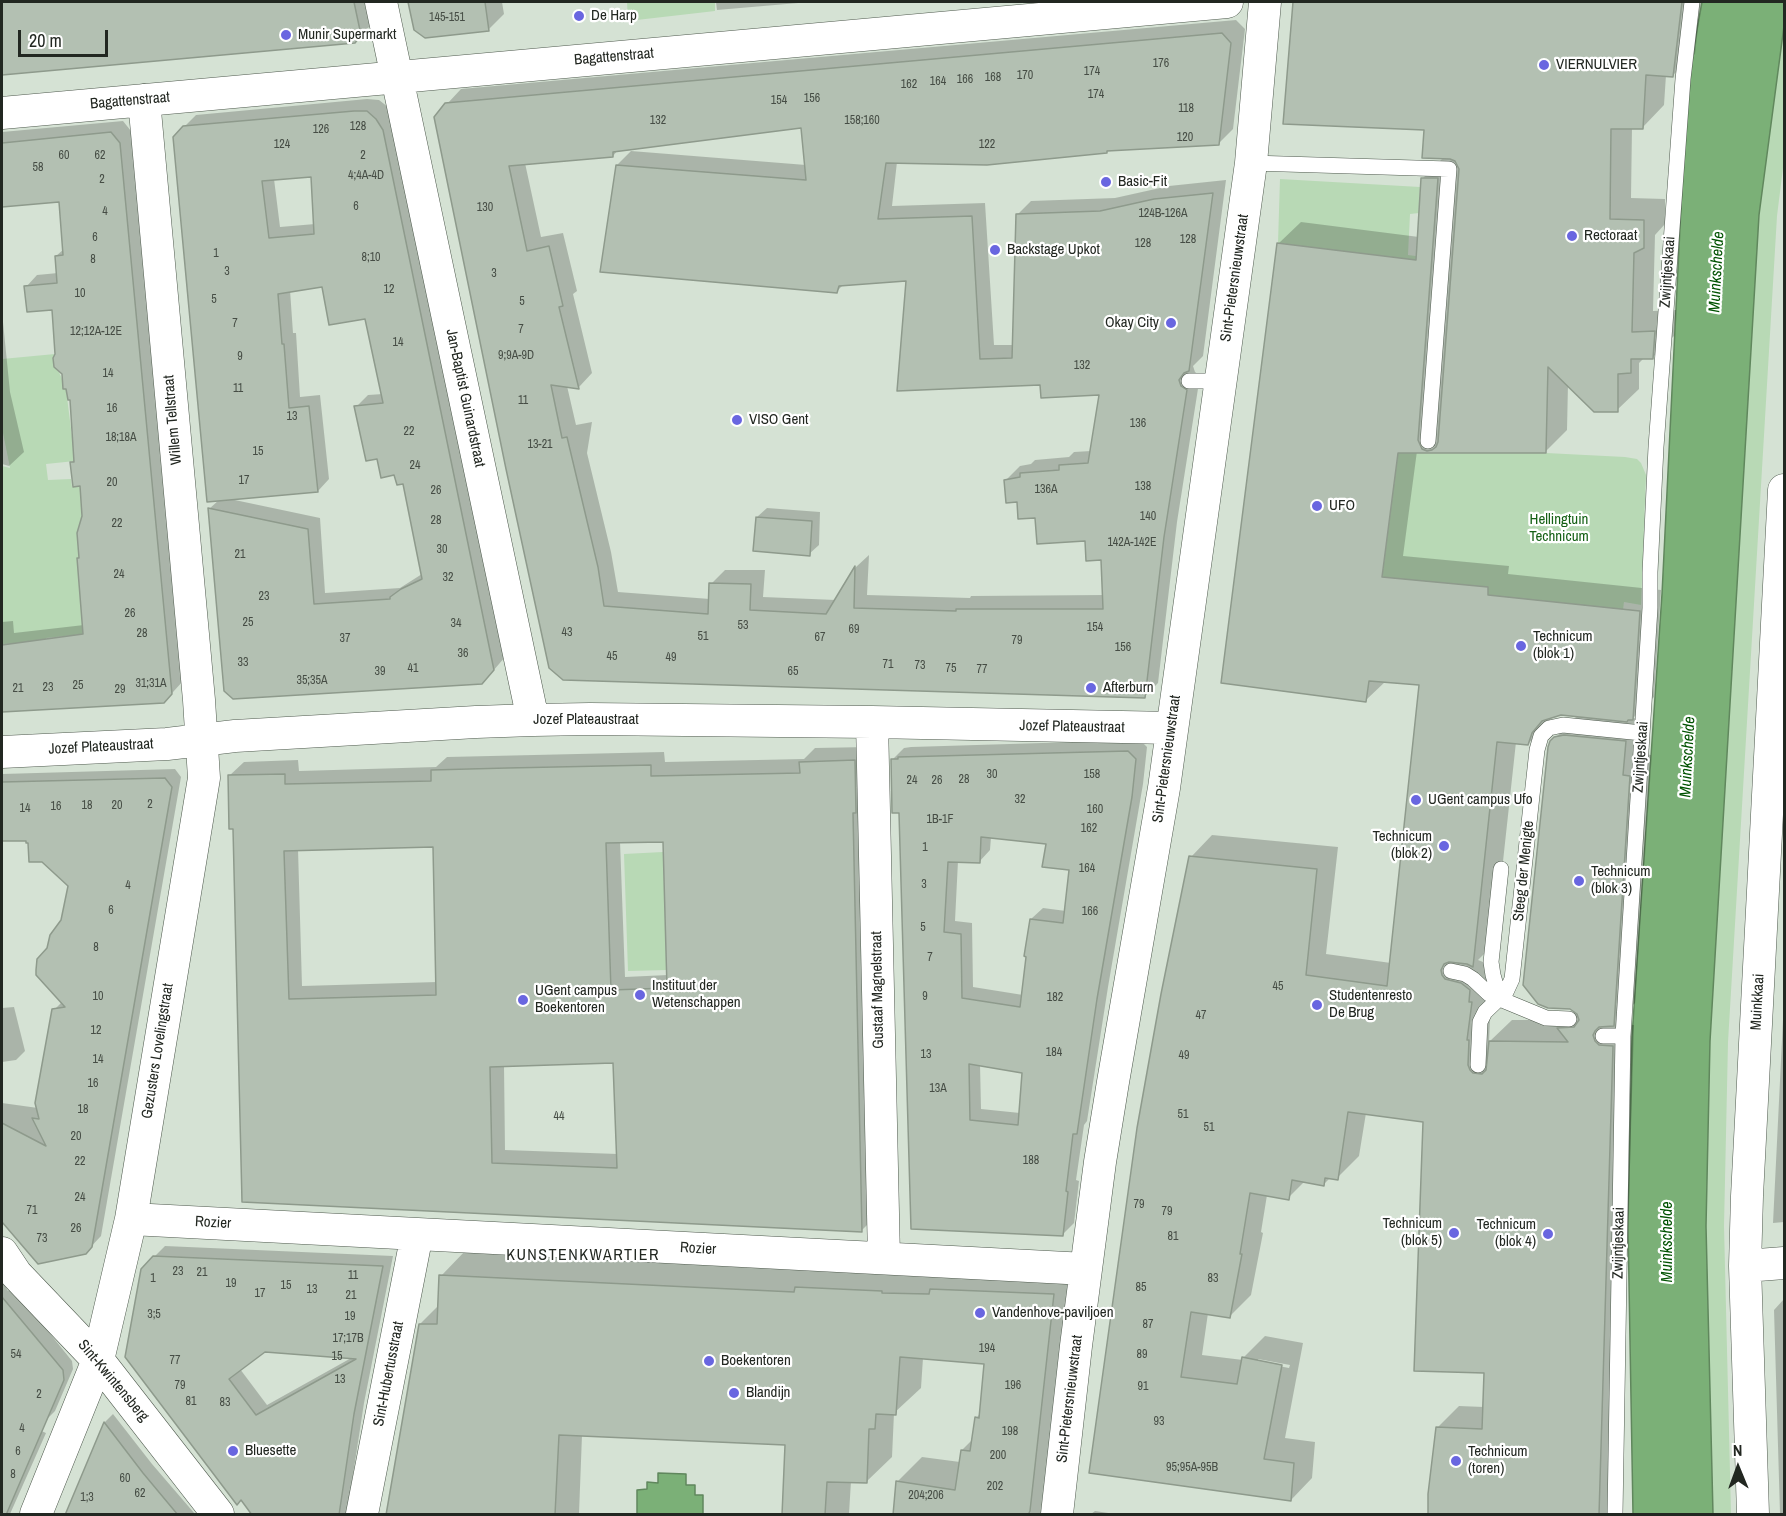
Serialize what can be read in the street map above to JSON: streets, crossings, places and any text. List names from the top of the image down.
{
  "streets": {
    "street": [
      "Bagattenstraat",
      "Sint-Pietersnieuwstraat",
      "Jan-Baptist Guinardstraat",
      "Willem Tellstraat",
      "Jozef Plateaustraat",
      "Gustaaf Magnelstraat",
      "Muinkkaai",
      "Gezusters Lovelingstraat",
      "Rozier",
      "Sint-Hubertusstraat",
      "Sint-Kwintensberg"
    ],
    "lane": ["Zwijntjeskaai", "Steeg der Menigte"]
  },
  "crossings": [
    ["Bagattenstraat", "Jan-Baptist Guinardstraat"],
    ["Bagattenstraat", "Willem Tellstraat"],
    ["Zwijntjeskaai", "Steeg der Menigte"],
    ["Sint-Pietersnieuwstraat", "Jozef Plateaustraat"],
    ["Sint-Pietersnieuwstraat", "Rozier"],
    ["Jan-Baptist Guinardstraat", "Jozef Plateaustraat"],
    ["Willem Tellstraat", "Jozef Plateaustraat"],
    ["Willem Tellstraat", "Gezusters Lovelingstraat"],
    ["Jozef Plateaustraat", "Gustaaf Magnelstraat"],
    ["Jozef Plateaustraat", "Gezusters Lovelingstraat"],
    ["Gustaaf Magnelstraat", "Rozier"],
    ["Gezusters Lovelingstraat", "Rozier"],
    ["Gezusters Lovelingstraat", "Sint-Kwintensberg"],
    ["Rozier", "Sint-Hubertusstraat"]
  ],
  "districts": ["KUNSTENKWARTIER"],
  "water": ["Muinkschelde"],
  "parks": ["Hellingtuin Technicum"],
  "places": [
    "De Harp",
    "Munir Supermarkt",
    "VIERNULVIER",
    "Basic-Fit",
    "Rectoraat",
    "Backstage Upkot",
    "Okay City",
    "VISO Gent",
    "UFO",
    "Technicum (blok 1)",
    "Afterburn",
    "UGent campus Ufo",
    "Technicum (blok 2)",
    "Technicum (blok 3)",
    "Instituut der Wetenschappen",
    "UGent campus Boekentoren",
    "Studentenresto De Brug",
    "Technicum (blok 5)",
    "Technicum (blok 4)",
    "Vandenhove-paviljoen",
    "Boekentoren",
    "Blandijn",
    "Bluesette",
    "Technicum (toren)"
  ],
  "house_numbers": [
    "145-151",
    "176",
    "174",
    "170",
    "168",
    "166",
    "164",
    "162",
    "174",
    "156",
    "154",
    "118",
    "132",
    "158;160",
    "128",
    "126",
    "120",
    "124",
    "122",
    "60",
    "62",
    "2",
    "58",
    "4;4A-4D",
    "2",
    "6",
    "130",
    "4",
    "124B-126A",
    "6",
    "128",
    "128",
    "1",
    "8;10",
    "8",
    "3",
    "3",
    "12",
    "10",
    "5",
    "5",
    "7",
    "7",
    "12;12A-12E",
    "14",
    "9;9A-9D",
    "9",
    "132",
    "14",
    "11",
    "11",
    "16",
    "13",
    "136",
    "22",
    "18;18A",
    "13-21",
    "15",
    "24",
    "17",
    "20",
    "138",
    "136A",
    "26",
    "140",
    "28",
    "22",
    "142A-142E",
    "30",
    "21",
    "24",
    "32",
    "23",
    "26",
    "25",
    "34",
    "53",
    "154",
    "69",
    "43",
    "28",
    "51",
    "67",
    "37",
    "79",
    "156",
    "36",
    "45",
    "49",
    "33",
    "71",
    "73",
    "41",
    "75",
    "77",
    "39",
    "65",
    "35;35A",
    "31;31A",
    "25",
    "23",
    "21",
    "29",
    "30",
    "158",
    "28",
    "24",
    "26",
    "32",
    "2",
    "18",
    "20",
    "16",
    "14",
    "160",
    "1B-1F",
    "162",
    "1",
    "164",
    "3",
    "4",
    "6",
    "166",
    "5",
    "8",
    "7",
    "45",
    "10",
    "9",
    "182",
    "47",
    "12",
    "184",
    "13",
    "49",
    "14",
    "16",
    "13A",
    "18",
    "51",
    "44",
    "51",
    "20",
    "188",
    "22",
    "24",
    "79",
    "71",
    "79",
    "26",
    "81",
    "73",
    "23",
    "21",
    "11",
    "1",
    "83",
    "19",
    "15",
    "85",
    "13",
    "17",
    "21",
    "3;5",
    "19",
    "87",
    "17;17B",
    "194",
    "54",
    "89",
    "15",
    "77",
    "13",
    "79",
    "196",
    "91",
    "2",
    "81",
    "83",
    "93",
    "4",
    "198",
    "6",
    "200",
    "95;95A-95B",
    "8",
    "60",
    "202",
    "62",
    "204;206",
    "1;3"
  ],
  "scale_bar": "20 m",
  "north": "top"
}
